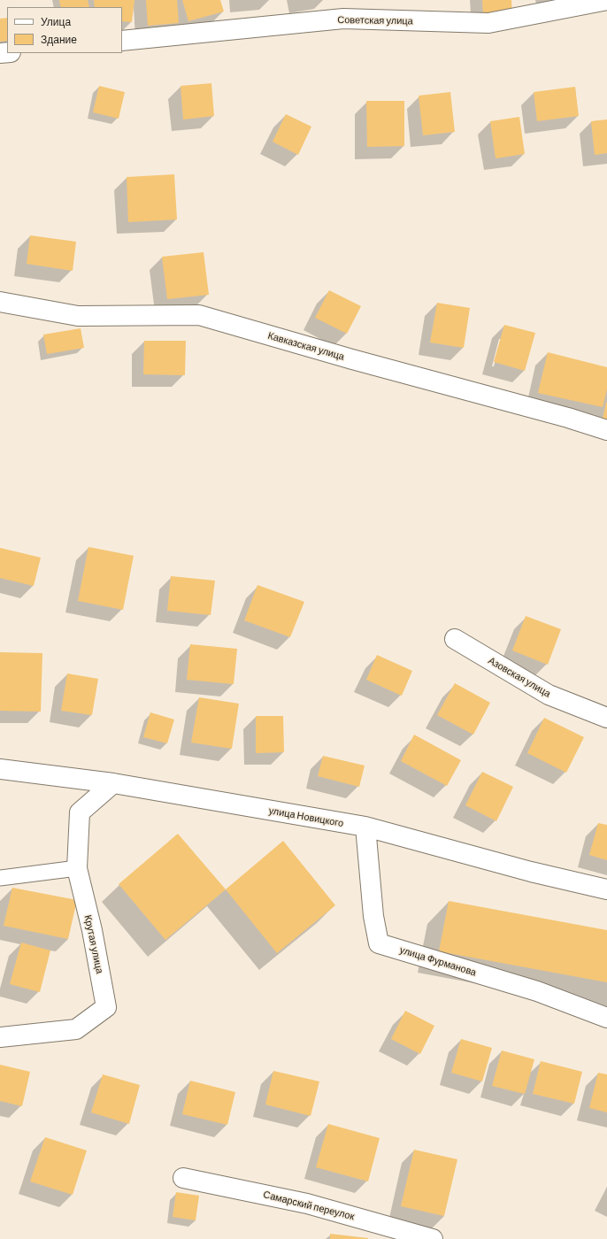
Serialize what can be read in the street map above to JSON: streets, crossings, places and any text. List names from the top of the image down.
{
  "streets": {
    "street": [
      "Советская улица",
      "Кавказская улица",
      "Азовская улица",
      "улица Новицкого",
      "Крутая улица",
      "улица Фурманова",
      "Самарский переулок"
    ]
  },
  "crossings": [
    ["улица Новицкого", "Крутая улица"],
    ["улица Новицкого", "улица Фурманова"]
  ],
  "legend": ["Улица", "Здание"]
}
